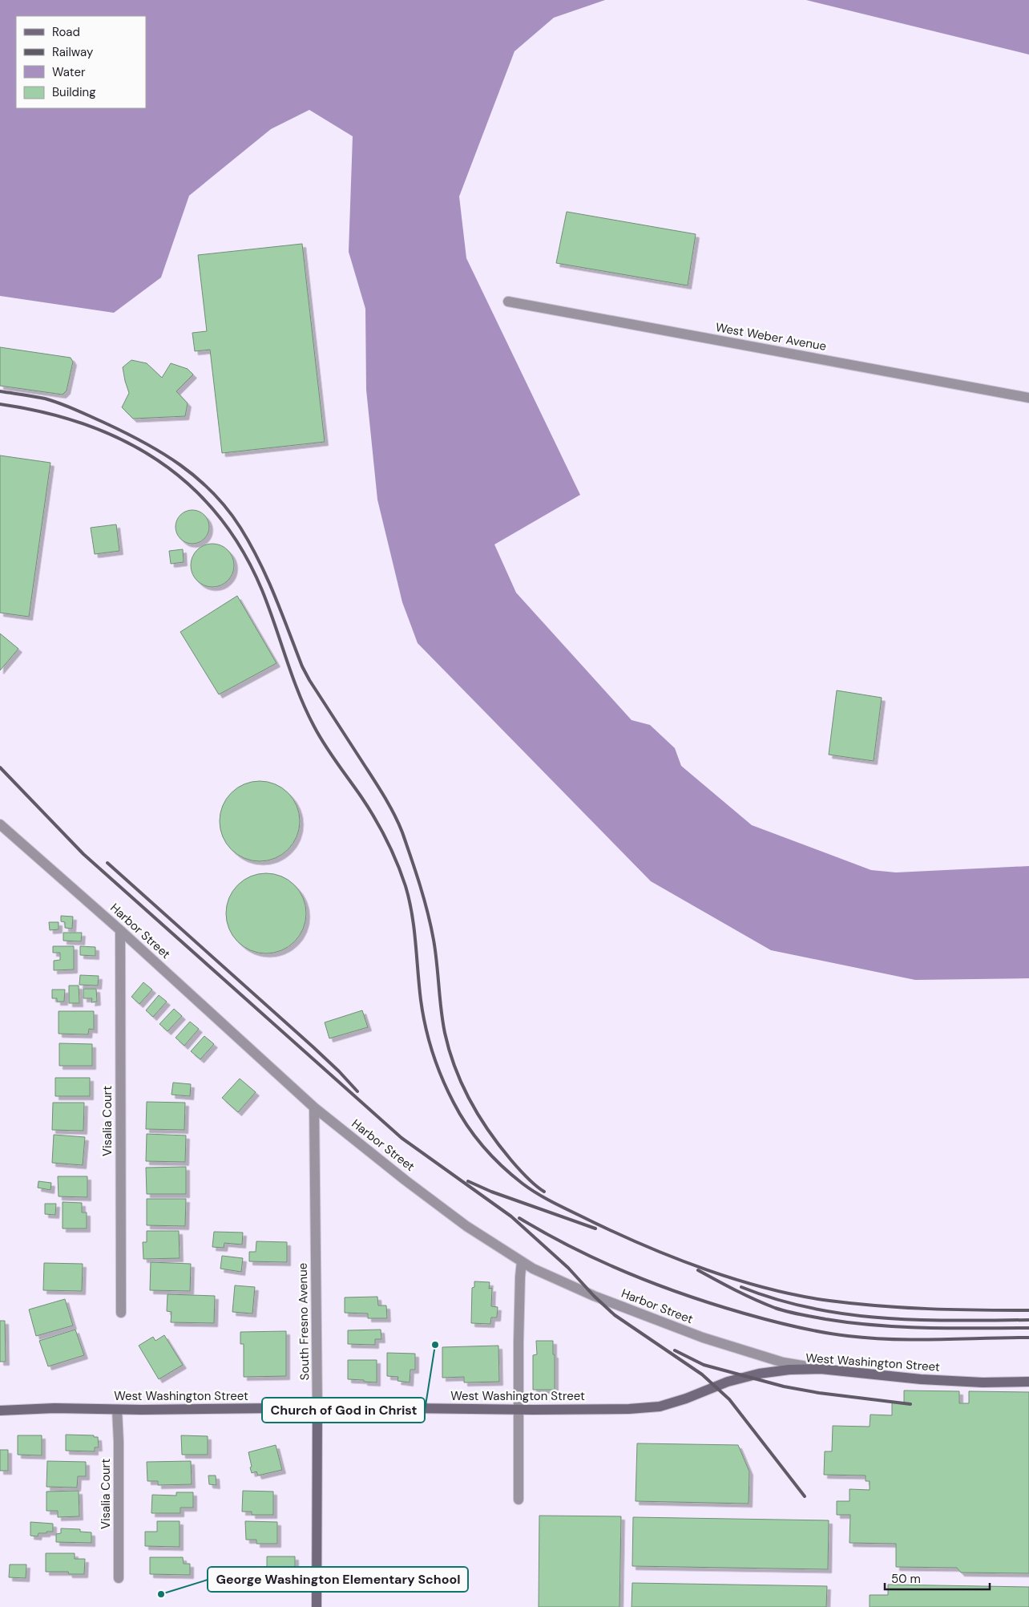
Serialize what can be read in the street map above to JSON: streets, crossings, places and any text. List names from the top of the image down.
{
  "streets": {
    "street": [
      "West Weber Avenue",
      "Harbor Street",
      "Visalia Court",
      "South Fresno Avenue",
      "West Washington Street"
    ]
  },
  "crossings": [
    ["Harbor Street", "Visalia Court"],
    ["Harbor Street", "South Fresno Avenue"],
    ["Harbor Street", "West Washington Street"],
    ["Visalia Court", "West Washington Street"],
    ["South Fresno Avenue", "West Washington Street"]
  ],
  "places": ["Church of God in Christ", "George Washington Elementary School"],
  "legend": [
    "Road",
    "Railway",
    "Water",
    "Building"
  ],
  "scale_bar": "50 m"
}
